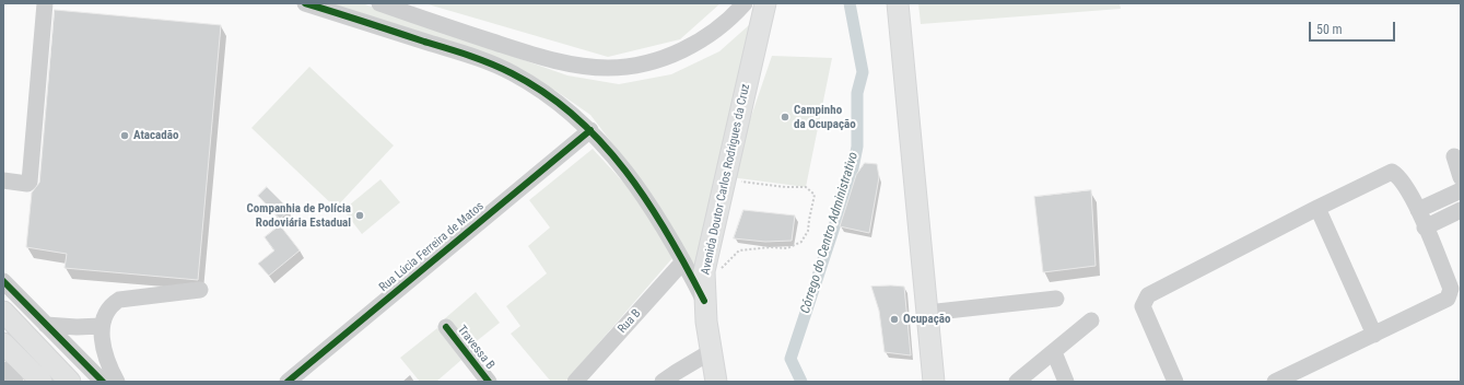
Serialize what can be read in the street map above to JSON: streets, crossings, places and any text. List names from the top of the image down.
{
  "streets": {
    "main road": ["Avenida Doutor Carlos Rodrigues da Cruz"],
    "street": ["Rua Lúcia Ferreira de Matos", "Rua B", "Travessa B"]
  },
  "water": ["Córrego do Centro Administrativo"],
  "places": [
    "Campinho da Ocupação",
    "Atacadão",
    "Companhia de Polícia Rodoviária Estadual",
    "Ocupação"
  ],
  "scale_bar": "50 m"
}
